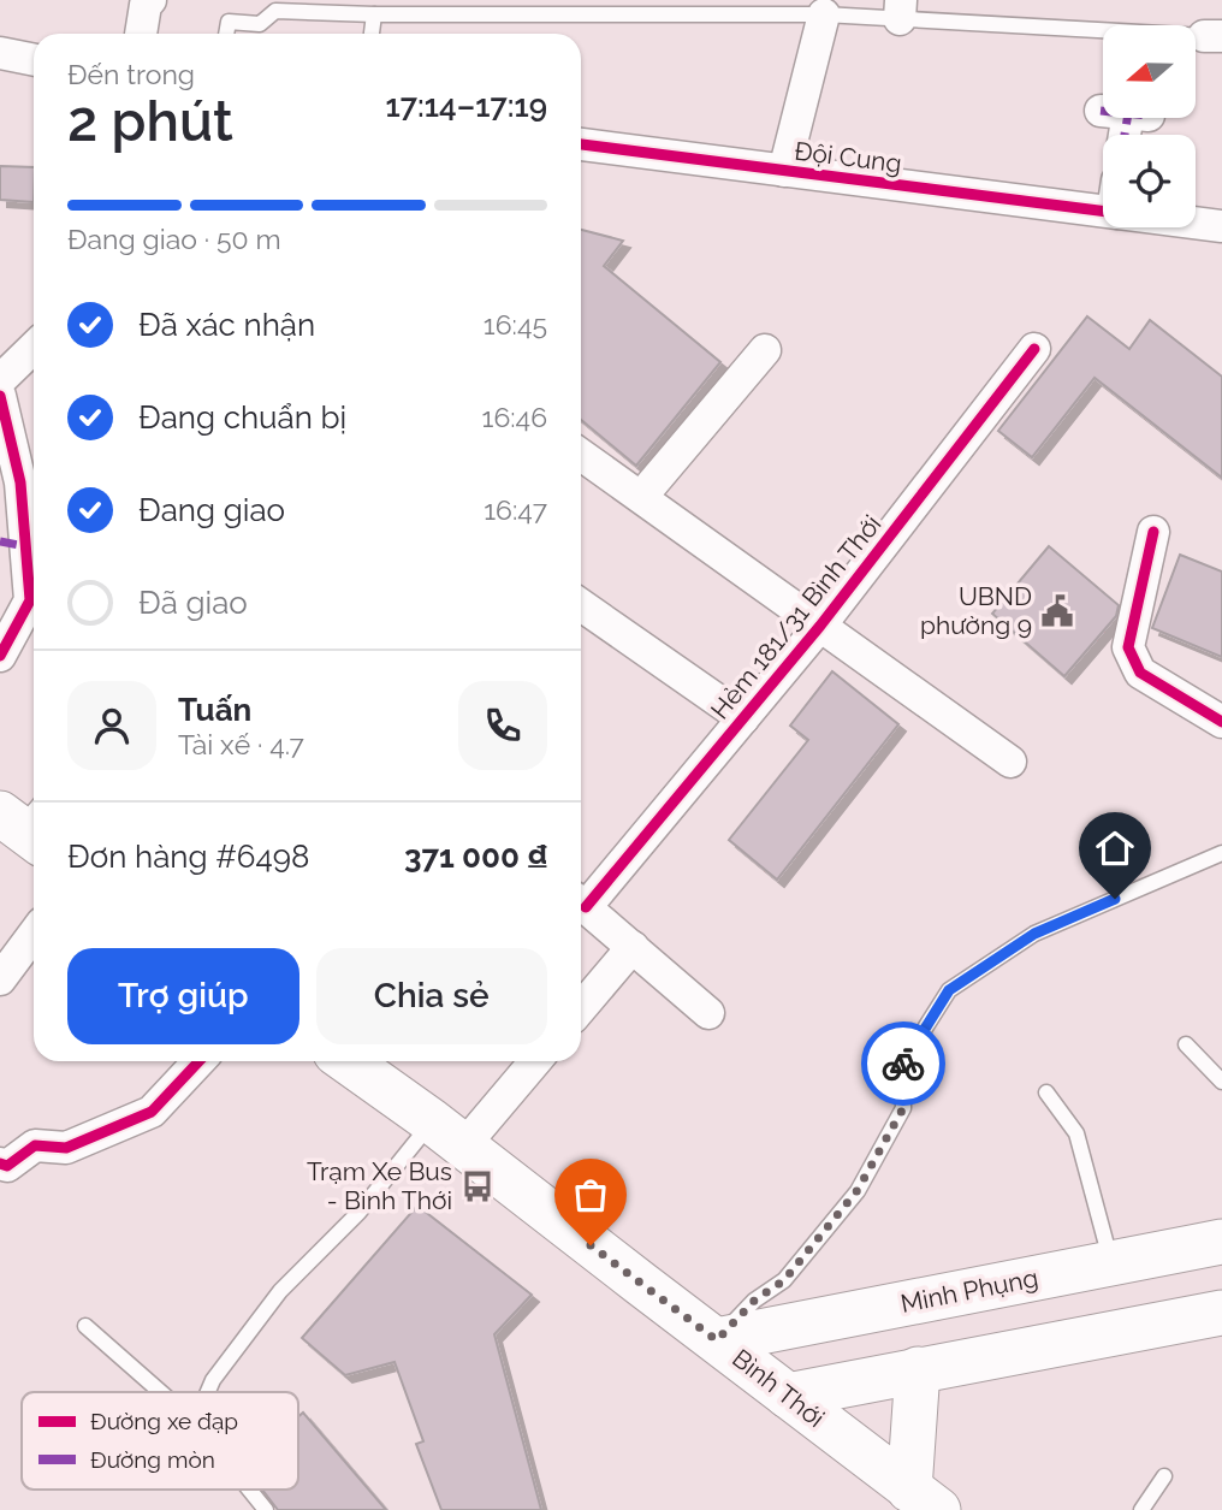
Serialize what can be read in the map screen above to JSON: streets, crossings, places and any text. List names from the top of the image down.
{
  "streets": {
    "main road": ["Minh Phụng", "Bình Thới"],
    "street": ["Đội Cung", "Hẻm 181/31 Bình Thới"]
  },
  "crossings": [
    ["Minh Phụng", "Bình Thới"]
  ],
  "places": {
    "public building": ["UBND phường 9"],
    "bus stop": ["Trạm Xe Bus - Bình Thới"]
  },
  "legend": ["Đường xe đạp", "Đường mòn"],
  "north": "left",
  "page": {
    "heading": ["2 phút", "Đến trong", "17:14–17:19"],
    "panel": [
      "Tuấn",
      "Tài xế · 4.7",
      "Đơn hàng #6498",
      "371 000 ₫"
    ],
    "bar": "Đang giao · 50 m",
    "list": [
      ["Đã xác nhận", "16:45"],
      ["Đang chuẩn bị", "16:46"],
      ["Đang giao", "16:47"],
      "Đã giao"
    ],
    "buttons": ["Trợ giúp", "Chia sẻ"]
  }
}
